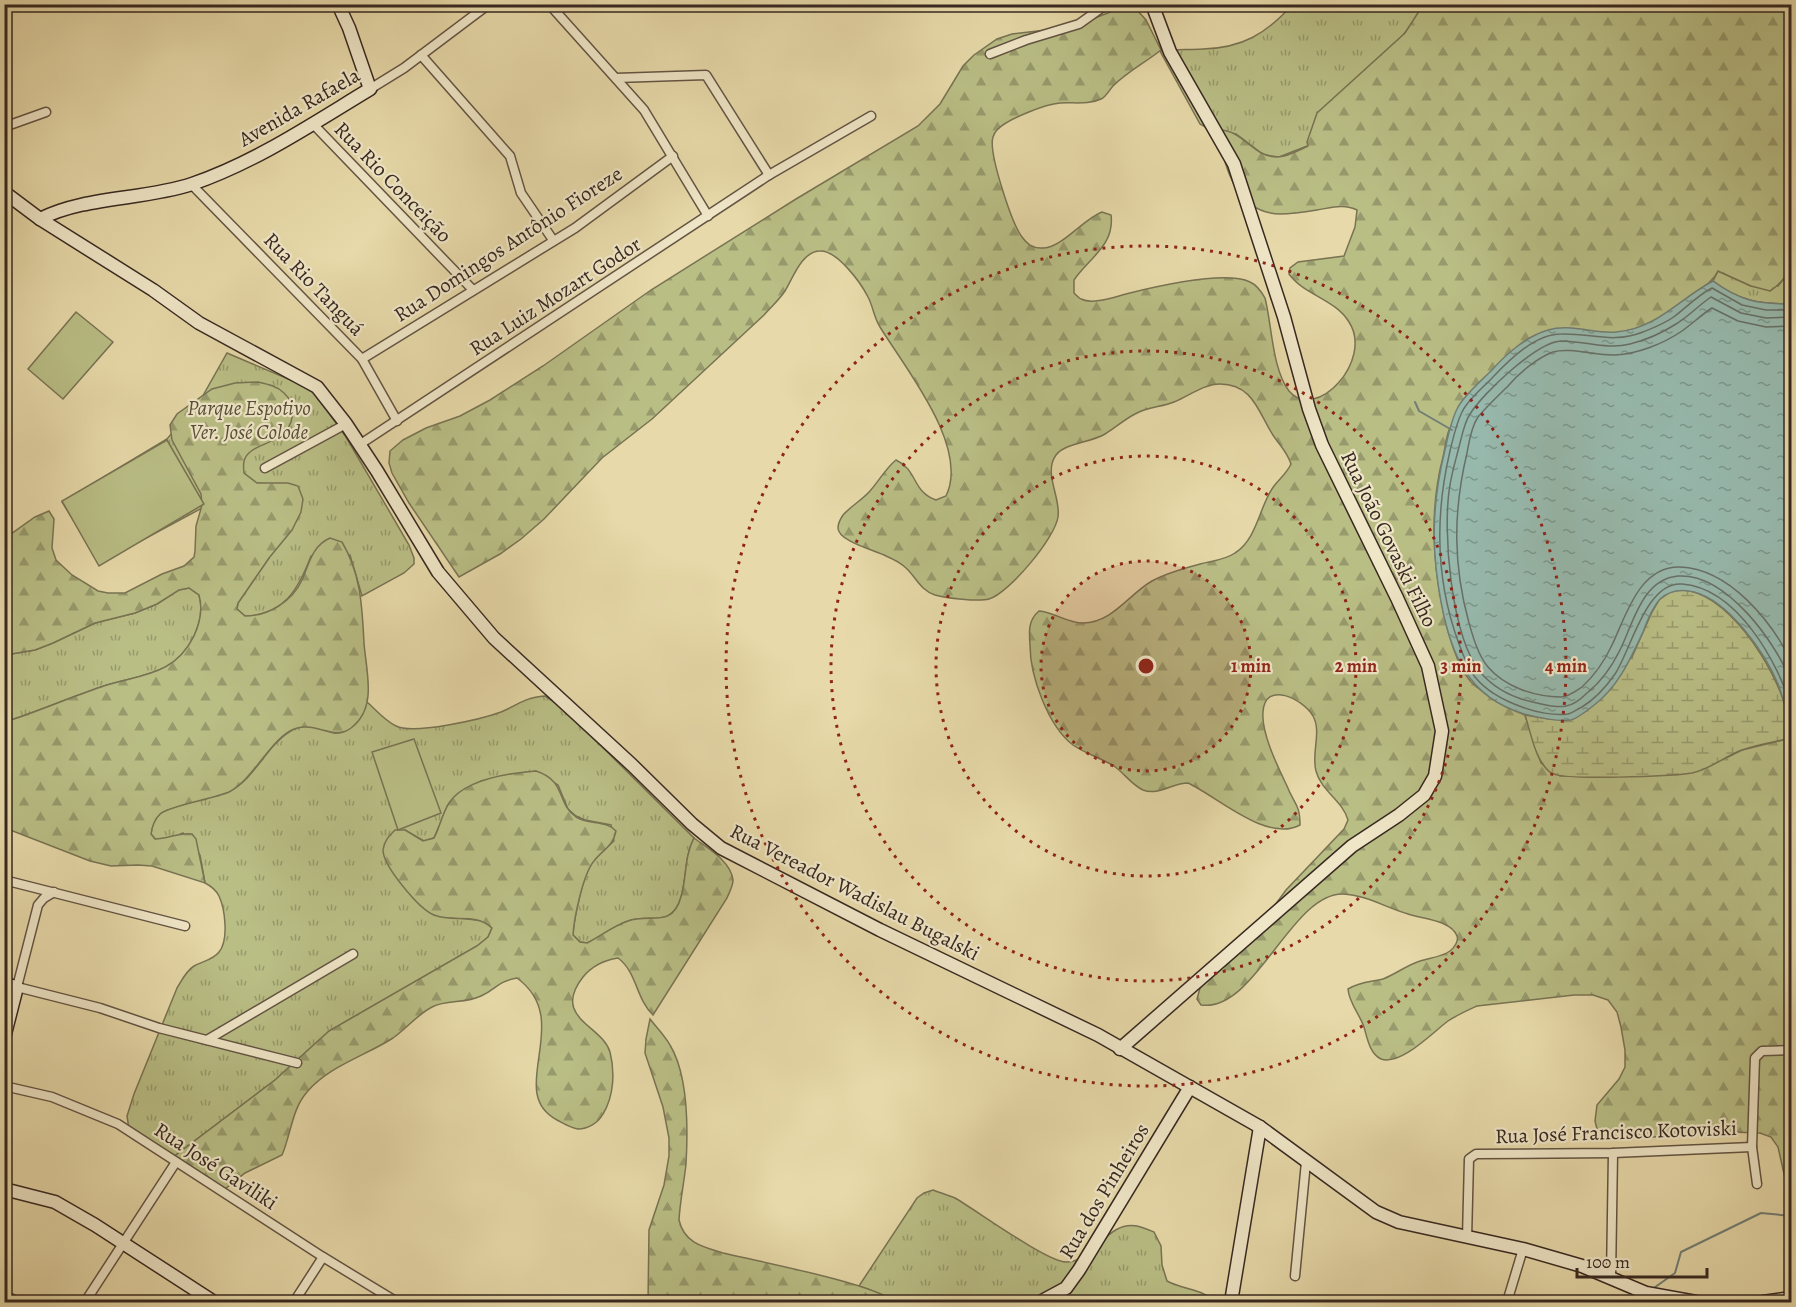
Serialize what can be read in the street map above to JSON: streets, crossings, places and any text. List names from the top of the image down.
{
  "streets": {
    "street": [
      "Avenida Rafaela",
      "Rua Rio Conceição",
      "Rua Domingos Antônio Fioreze",
      "Rua Rio Tanguá",
      "Rua Luiz Mozart Godor",
      "Rua João Govaski Filho",
      "Rua Vereador Wadislau Bugalski",
      "Rua José Francisco Kotoviski",
      "Rua José Gaviliki",
      "Rua dos Pinheiros"
    ]
  },
  "crossings": [
    ["Avenida Rafaela", "Rua Rio Conceição"],
    ["Avenida Rafaela", "Rua Rio Tanguá"],
    ["Avenida Rafaela", "Rua Vereador Wadislau Bugalski"],
    ["Rua Rio Conceição", "Rua Domingos Antônio Fioreze"],
    ["Rua Domingos Antônio Fioreze", "Rua Rio Tanguá"],
    ["Rua Rio Tanguá", "Rua Luiz Mozart Godor"],
    ["Rua Luiz Mozart Godor", "Rua Vereador Wadislau Bugalski"],
    ["Rua João Govaski Filho", "Rua Vereador Wadislau Bugalski"],
    ["Rua Vereador Wadislau Bugalski", "Rua José Francisco Kotoviski"],
    ["Rua Vereador Wadislau Bugalski", "Rua dos Pinheiros"]
  ],
  "parks": ["Parque Espotivo Ver. José Colode"],
  "scale_bar": "100 m",
  "rings": [
    "1 min",
    "2 min",
    "3 min",
    "4 min"
  ]
}
